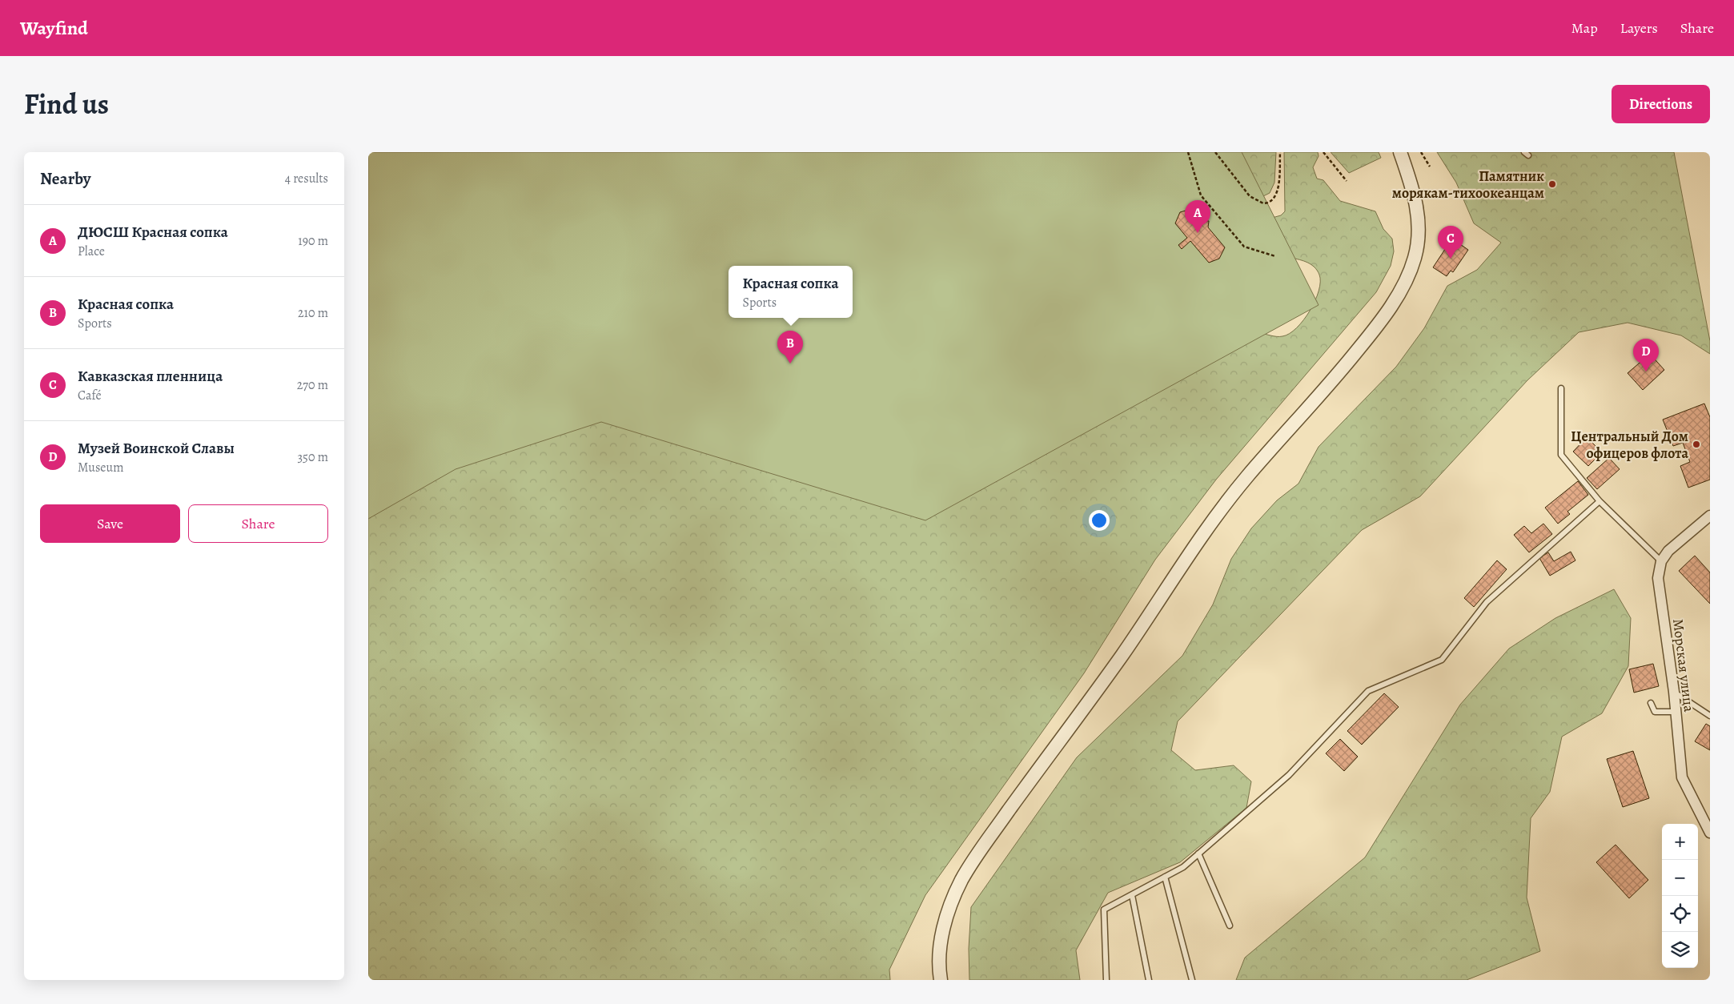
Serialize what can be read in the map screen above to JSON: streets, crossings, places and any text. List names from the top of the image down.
{
  "streets": {
    "street": ["Морская улица"]
  },
  "places": ["Памятник морякам-тихоокеанцам", "Центральный Дом офицеров флота"],
  "page": {
    "header": "Wayfind",
    "nav": ["Map", "Layers", "Share"],
    "title": "Find us",
    "buttons": [
      "Directions",
      ["Save", "Share"]
    ],
    "heading": ["Nearby", "4 results"],
    "pins": [
      "A",
      "C",
      "B",
      "D"
    ],
    "list": [
      {
        "mark": "A",
        "name": "ДЮСШ Красная сопка",
        "note": "Place",
        "value": "190 m"
      },
      {
        "mark": "B",
        "name": "Красная сопка",
        "note": "Sports",
        "value": "210 m"
      },
      {
        "mark": "C",
        "name": "Кавказская пленница",
        "note": "Café",
        "value": "270 m"
      },
      {
        "mark": "D",
        "name": "Музей Воинской Славы",
        "note": "Museum",
        "value": "350 m"
      }
    ],
    "popup": ["Красная сопка", "Sports"],
    "map_buttons": ["+", "−"]
  }
}
